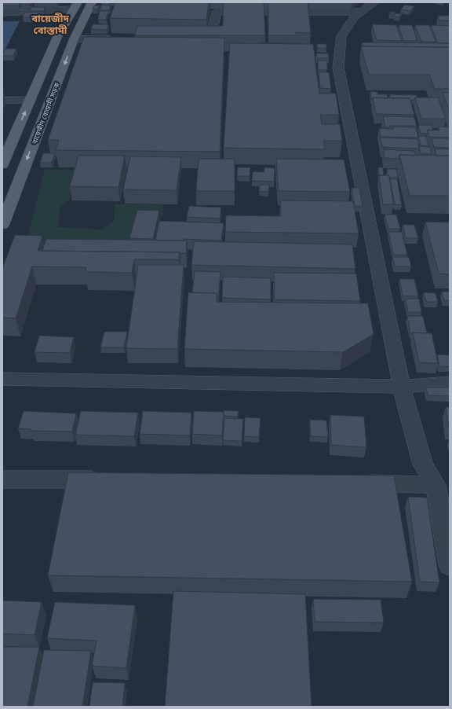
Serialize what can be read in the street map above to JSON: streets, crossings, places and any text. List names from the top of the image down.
{
  "streets": {
    "main road": ["বায়েজীদ বোস্তামী সড়ক"]
  },
  "districts": ["বায়েজীদ বোস্তামী"]
}
